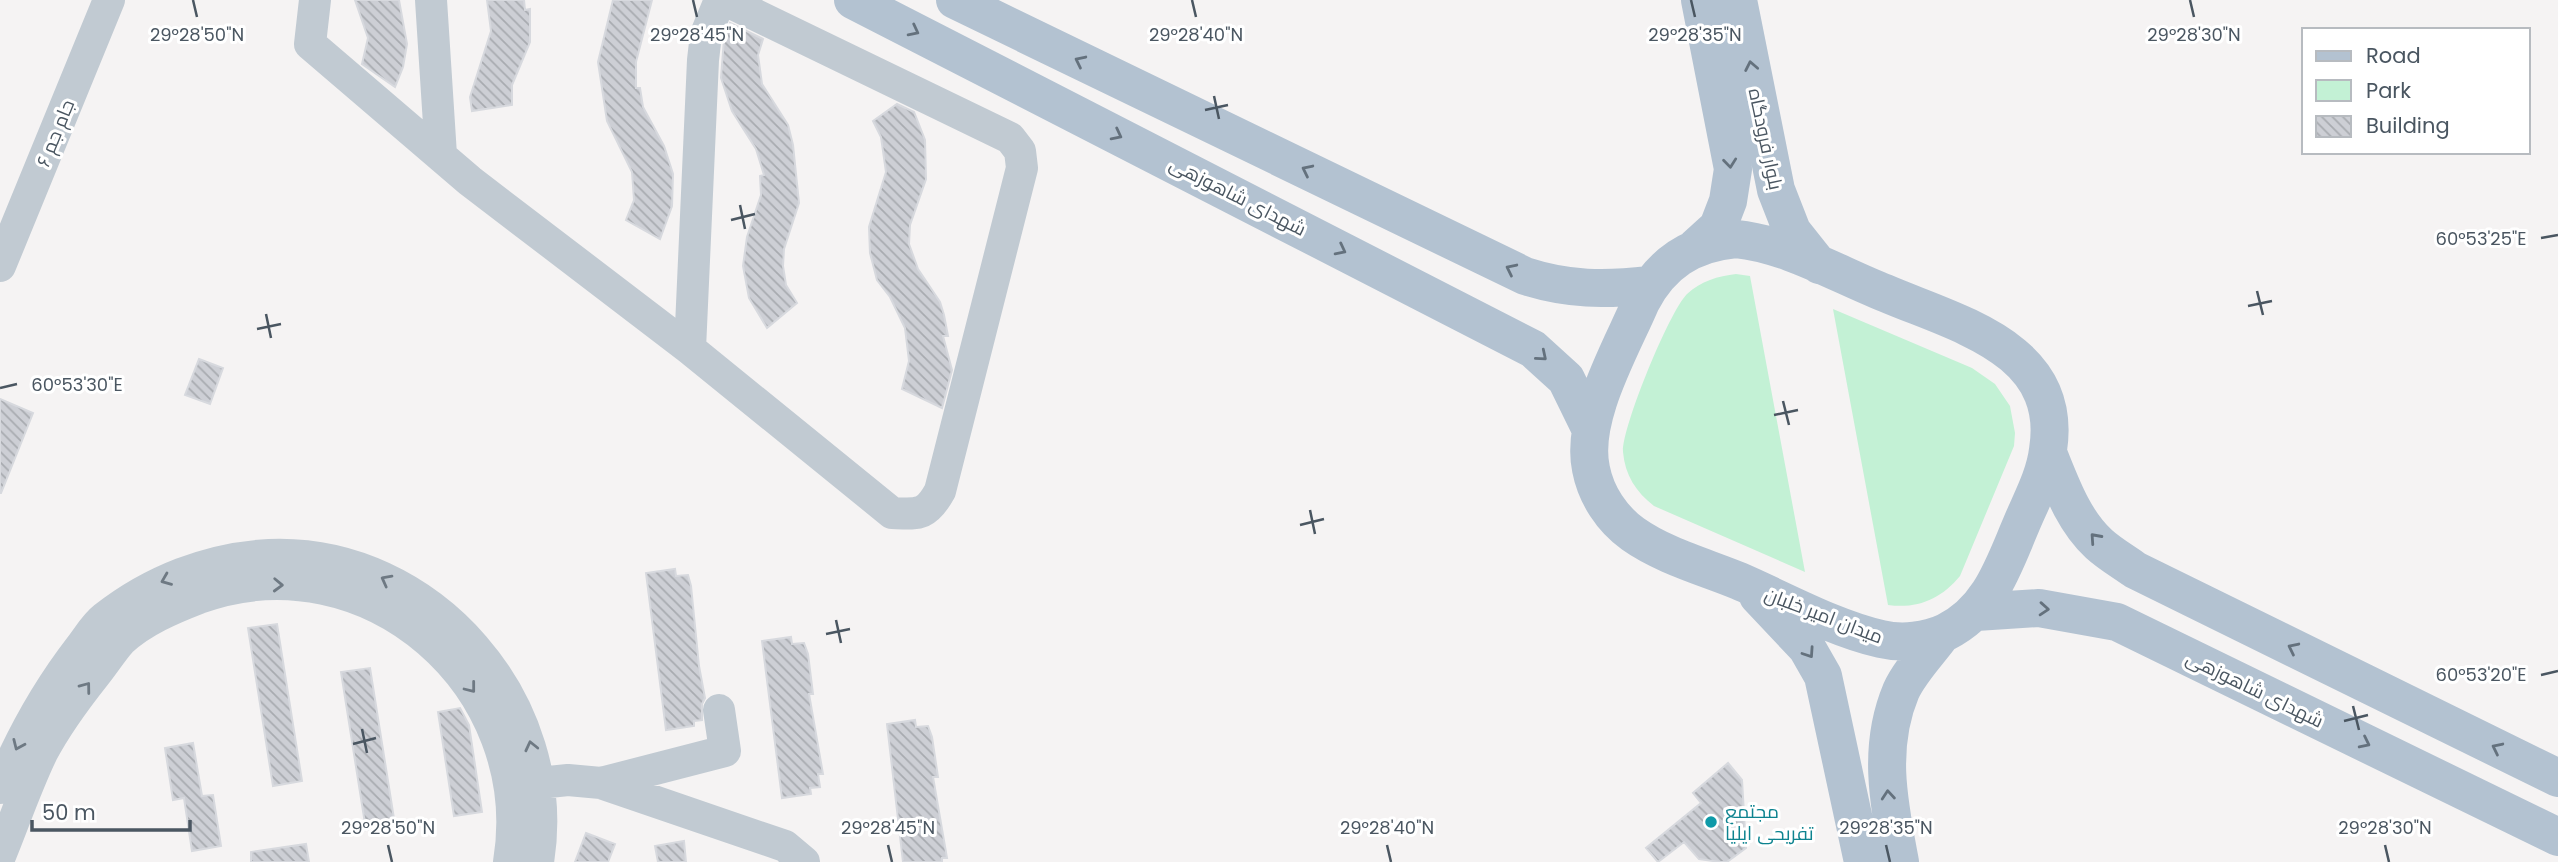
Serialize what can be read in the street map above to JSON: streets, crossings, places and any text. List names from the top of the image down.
{
  "streets": {
    "main road": ["بلوار فرودگاه", "شهدای شاهوزهی", "میدان امیر خلبان"],
    "street": ["جام جم ۶"]
  },
  "crossings": [
    ["بلوار فرودگاه", "میدان امیر خلبان"],
    ["شهدای شاهوزهی", "میدان امیر خلبان"]
  ],
  "places": ["مجتمع تفریحی ایلیا"],
  "legend": ["Road", "Park", "Building"],
  "scale_bar": "50 m",
  "coordinates": [
    "29°28'50\"N",
    "29°28'45\"N",
    "29°28'40\"N",
    "29°28'35\"N",
    "29°28'30\"N",
    "60°53'25\"E",
    "60°53'30\"E",
    "60°53'20\"E"
  ]
}
